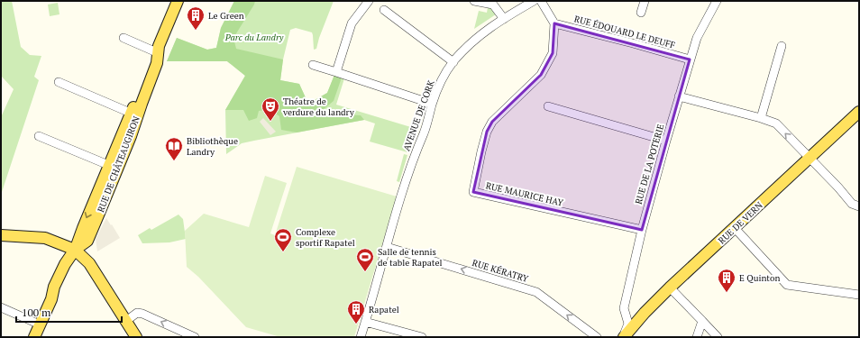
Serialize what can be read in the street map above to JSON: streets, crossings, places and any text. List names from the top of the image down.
{
  "streets": {
    "main road": ["RUE DE CHÂTEAUGIRON", "RUE DE VERN"],
    "street": [
      "RUE ÉDOUARD LE DEUFF",
      "AVENUE DE CORK",
      "RUE DE LA POTERIE",
      "RUE MAURICE HAY",
      "RUE KÉRATRY"
    ]
  },
  "crossings": [
    ["RUE ÉDOUARD LE DEUFF", "RUE DE LA POTERIE"],
    ["RUE ÉDOUARD LE DEUFF", "RUE MAURICE HAY"],
    ["AVENUE DE CORK", "RUE KÉRATRY"],
    ["RUE DE LA POTERIE", "RUE MAURICE HAY"],
    ["RUE DE LA POTERIE", "RUE DE VERN"]
  ],
  "one_way": ["RUE KÉRATRY"],
  "parks": ["Parc du Landry"],
  "places": {
    "building": ["Le Green", "E Quinton", "Rapatel"],
    "theatre": ["Théatre de verdure du landry"],
    "library": ["Bibliothèque Landry"],
    "sports": ["Complexe sportif Rapatel", "Salle de tennis de table Rapatel"]
  },
  "scale_bar": "100 m"
}
